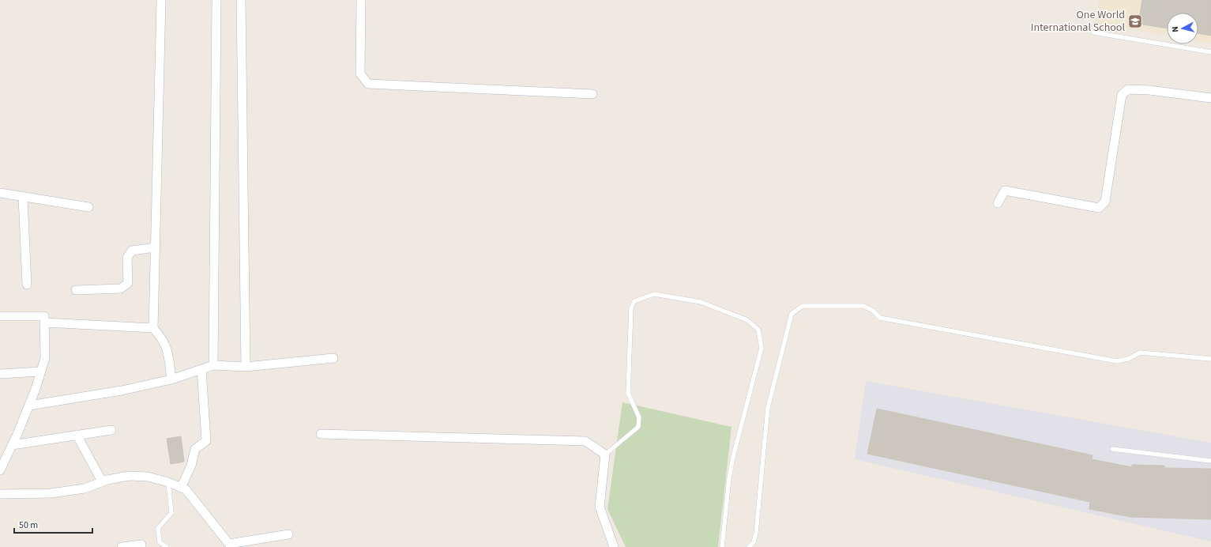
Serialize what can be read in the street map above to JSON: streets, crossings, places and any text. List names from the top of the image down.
{
  "places": {
    "school or university": ["One World International School"]
  },
  "scale_bar": "50 m",
  "north": "left"
}
